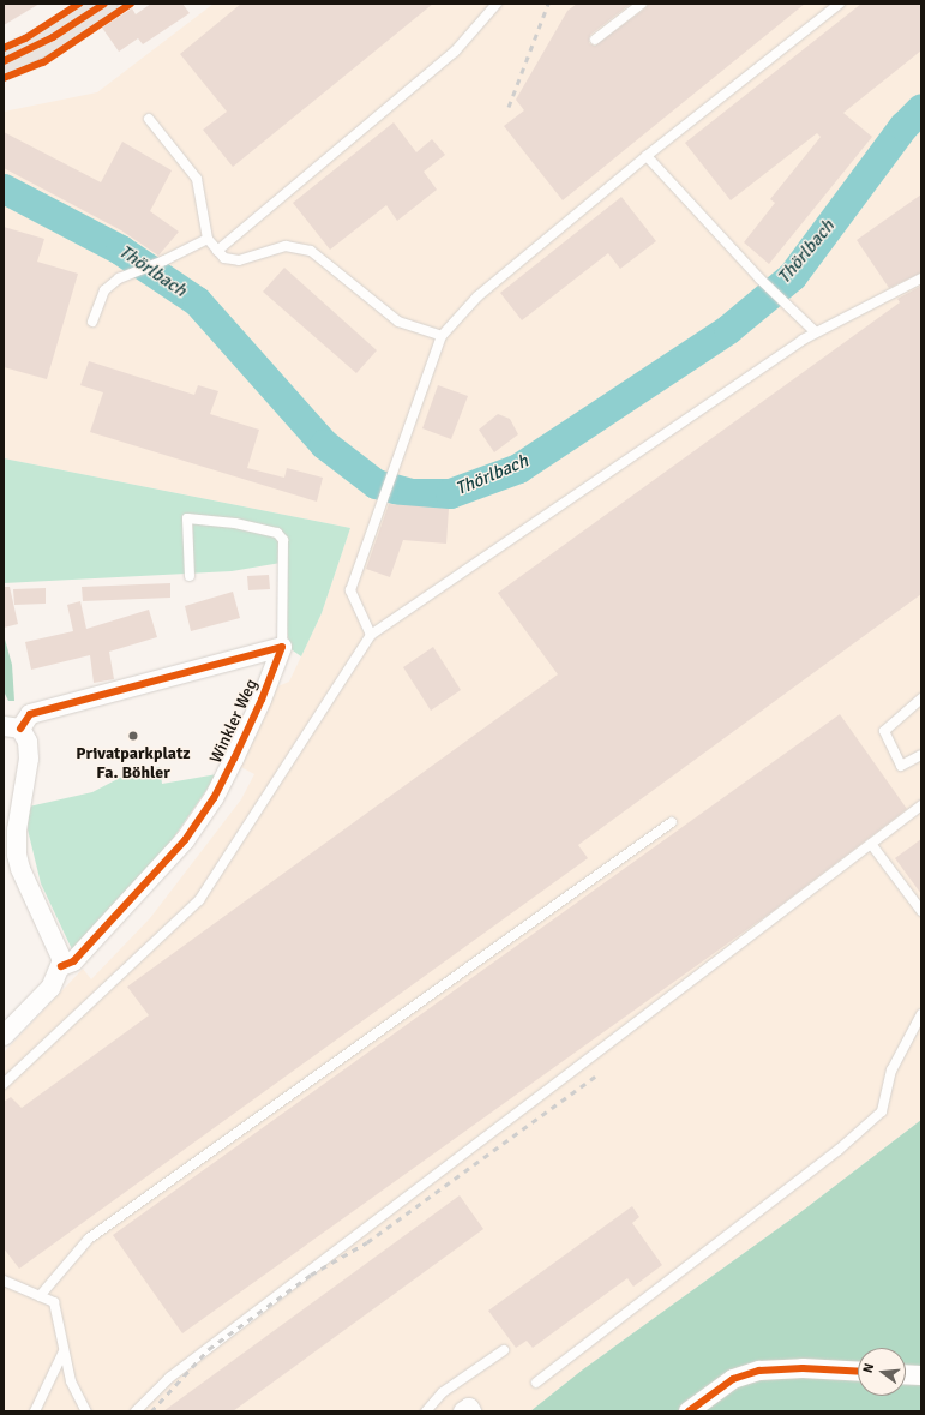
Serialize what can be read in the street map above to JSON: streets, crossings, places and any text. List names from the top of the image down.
{
  "streets": {
    "street": ["Winkler Weg"]
  },
  "water": ["Thörlbach"],
  "places": ["Privatparkplatz Fa. Böhler"],
  "north": "left"
}
